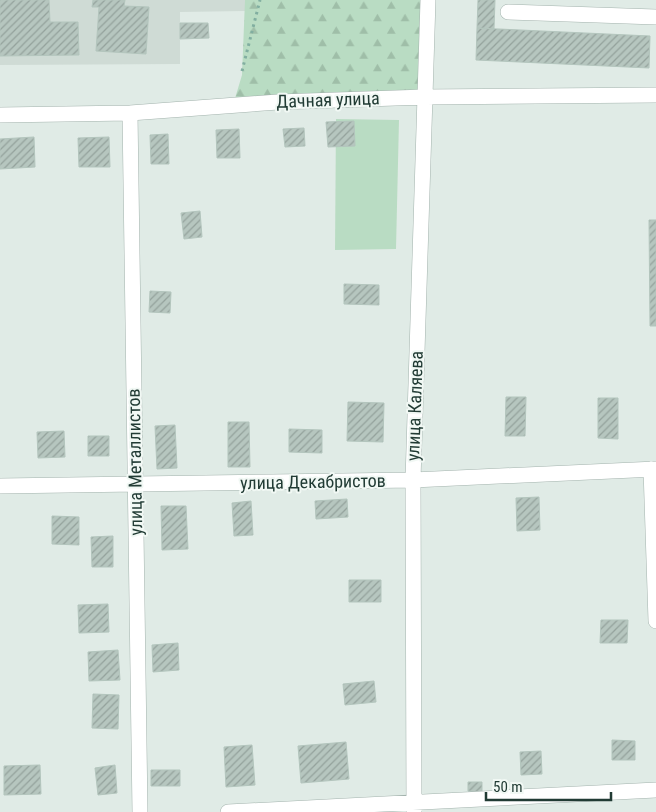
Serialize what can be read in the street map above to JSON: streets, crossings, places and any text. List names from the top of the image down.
{
  "streets": {
    "street": [
      "Дачная улица",
      "улица Каляева",
      "улица Металлистов",
      "улица Декабристов"
    ]
  },
  "crossings": [
    ["Дачная улица", "улица Каляева"],
    ["Дачная улица", "улица Металлистов"],
    ["улица Каляева", "улица Декабристов"],
    ["улица Металлистов", "улица Декабристов"]
  ],
  "scale_bar": "50 m"
}
